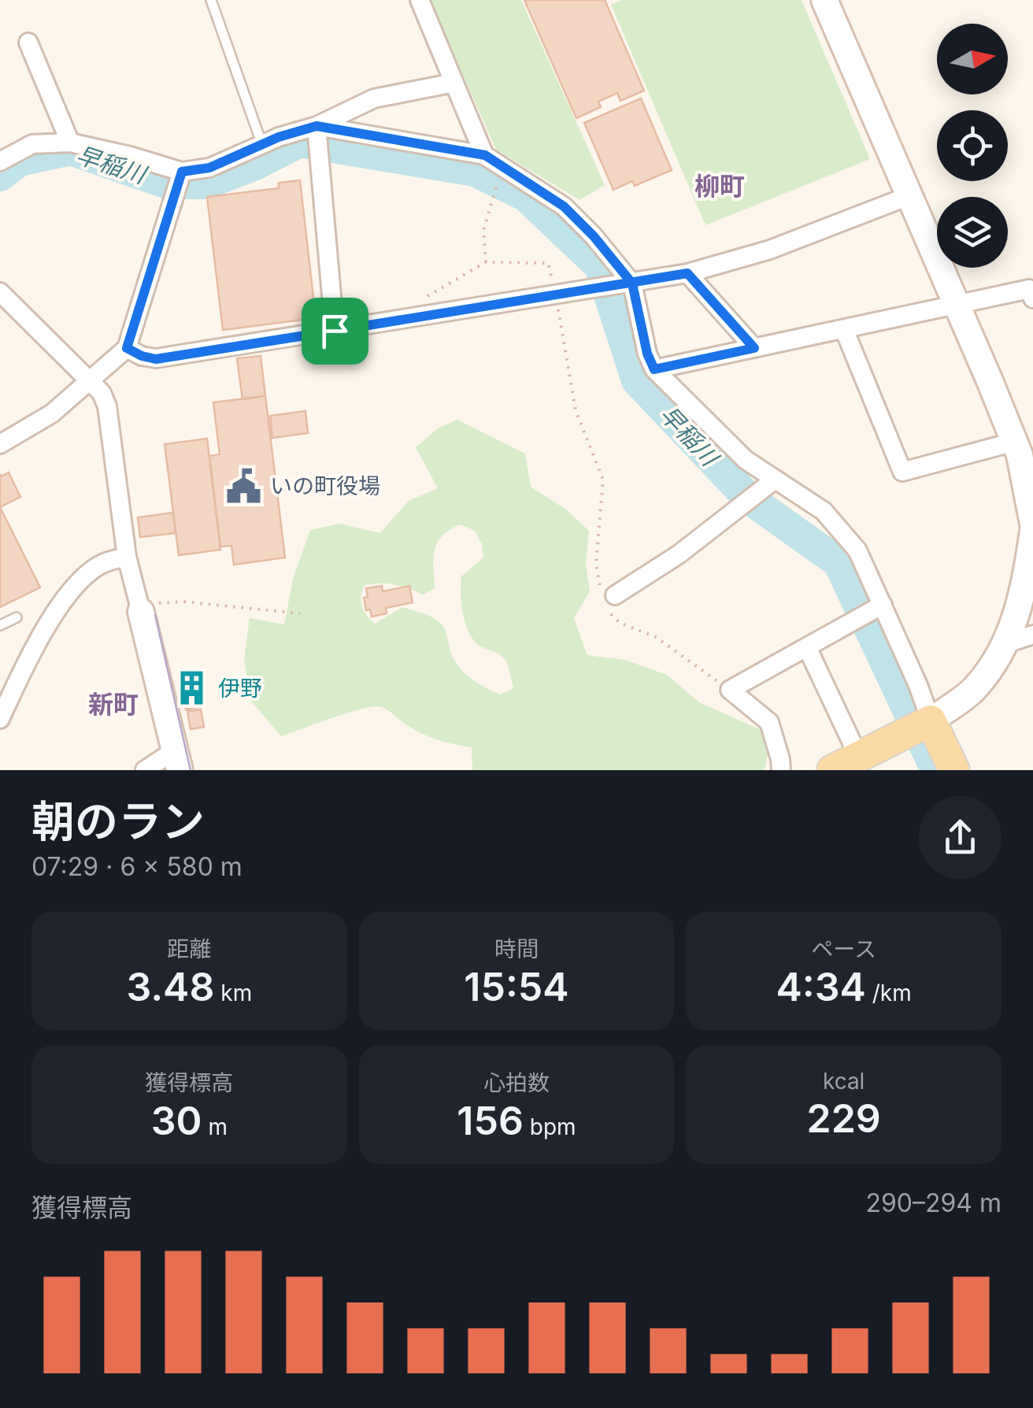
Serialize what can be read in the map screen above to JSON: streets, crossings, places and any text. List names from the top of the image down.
{
  "districts": ["柳町", "新町"],
  "water": ["早稲川"],
  "places": {
    "public building": ["いの町役場"],
    "building": ["伊野"]
  },
  "north": "right",
  "page": {
    "heading": ["朝のラン", "07:29 · 6 × 580 m"],
    "stats": [
      ["距離", "3.48 km"],
      ["時間", "15:54"],
      ["ペース", "4:34 /km"],
      ["獲得標高", "30 m"],
      ["心拍数", "156 bpm"],
      ["kcal", "229"]
    ],
    "chart": ["獲得標高", "290–294 m"]
  }
}
